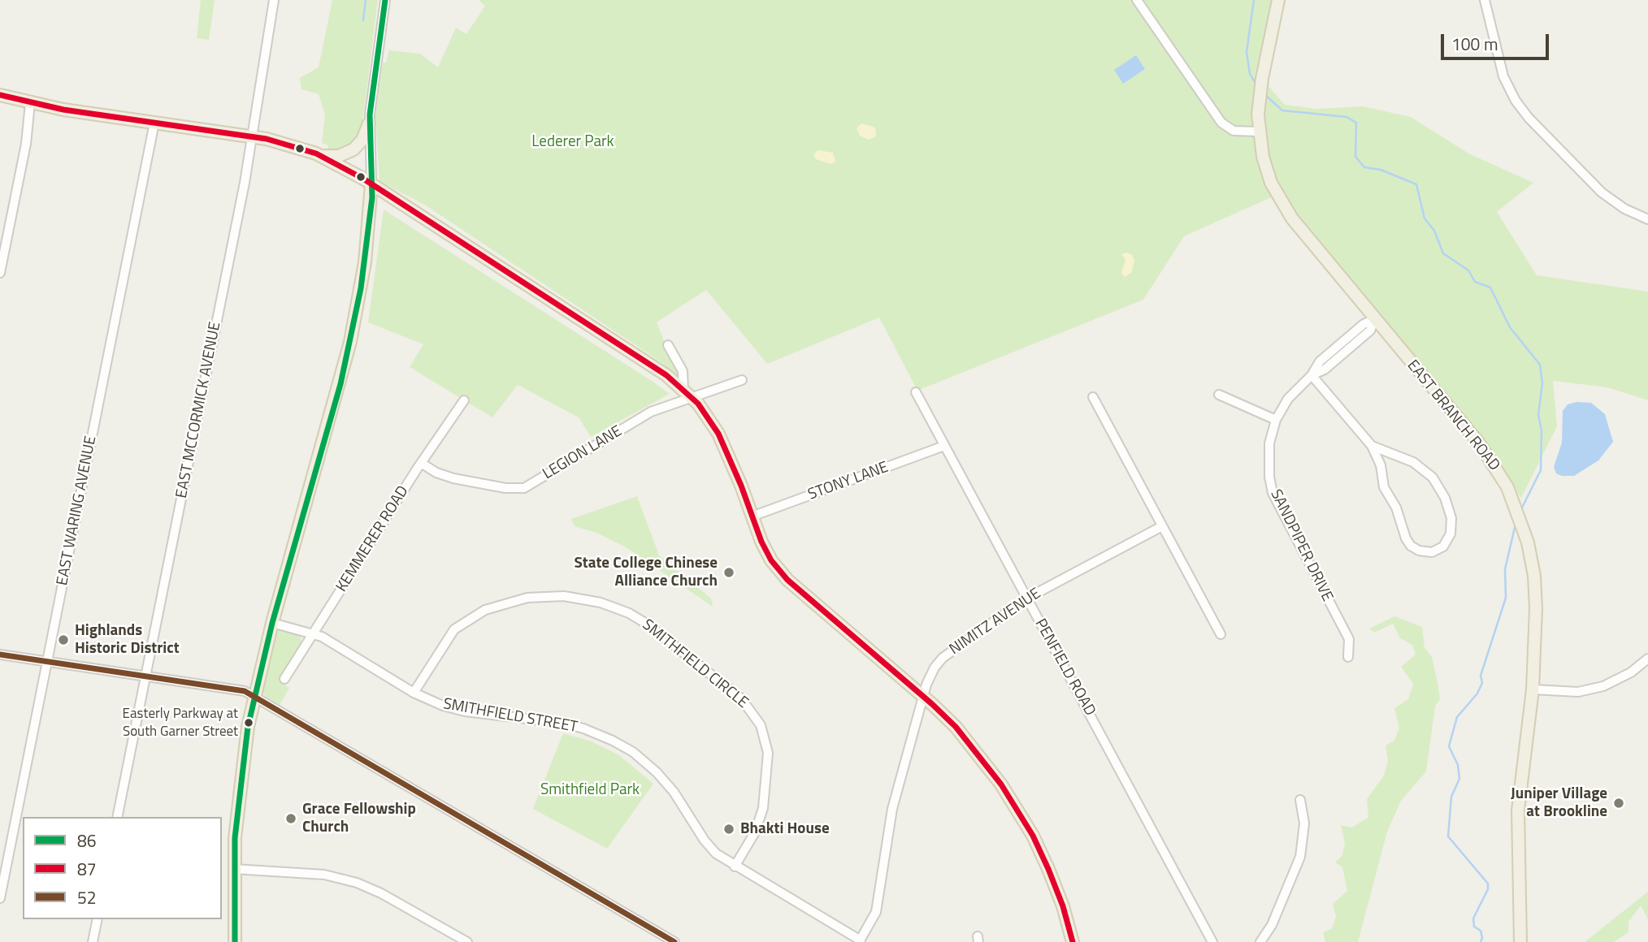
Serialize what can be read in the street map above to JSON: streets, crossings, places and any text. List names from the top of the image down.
{
  "streets": {
    "main road": ["EAST BRANCH ROAD"],
    "street": [
      "EAST MCCORMICK AVENUE",
      "LEGION LANE",
      "STONY LANE",
      "EAST WARING AVENUE",
      "KEMMERER ROAD",
      "SANDPIPER DRIVE",
      "NIMITZ AVENUE",
      "SMITHFIELD CIRCLE",
      "PENFIELD ROAD",
      "SMITHFIELD STREET"
    ]
  },
  "crossings": [
    ["EAST BRANCH ROAD", "SANDPIPER DRIVE"],
    ["LEGION LANE", "KEMMERER ROAD"],
    ["STONY LANE", "PENFIELD ROAD"],
    ["KEMMERER ROAD", "SMITHFIELD STREET"],
    ["NIMITZ AVENUE", "PENFIELD ROAD"],
    ["NIMITZ AVENUE", "SMITHFIELD STREET"],
    ["SMITHFIELD CIRCLE", "SMITHFIELD STREET"]
  ],
  "parks": ["Lederer Park", "Smithfield Park"],
  "places": [
    "State College Chinese Alliance Church",
    "Highlands Historic District",
    "Easterly Parkway at South Garner Street",
    "Juniper Village at Brookline",
    "Grace Fellowship Church",
    "Bhakti House"
  ],
  "lines": ["transit line 86", "transit line 87", "transit line 52"],
  "legend": ["86", "87", "52"],
  "scale_bar": "100 m"
}
